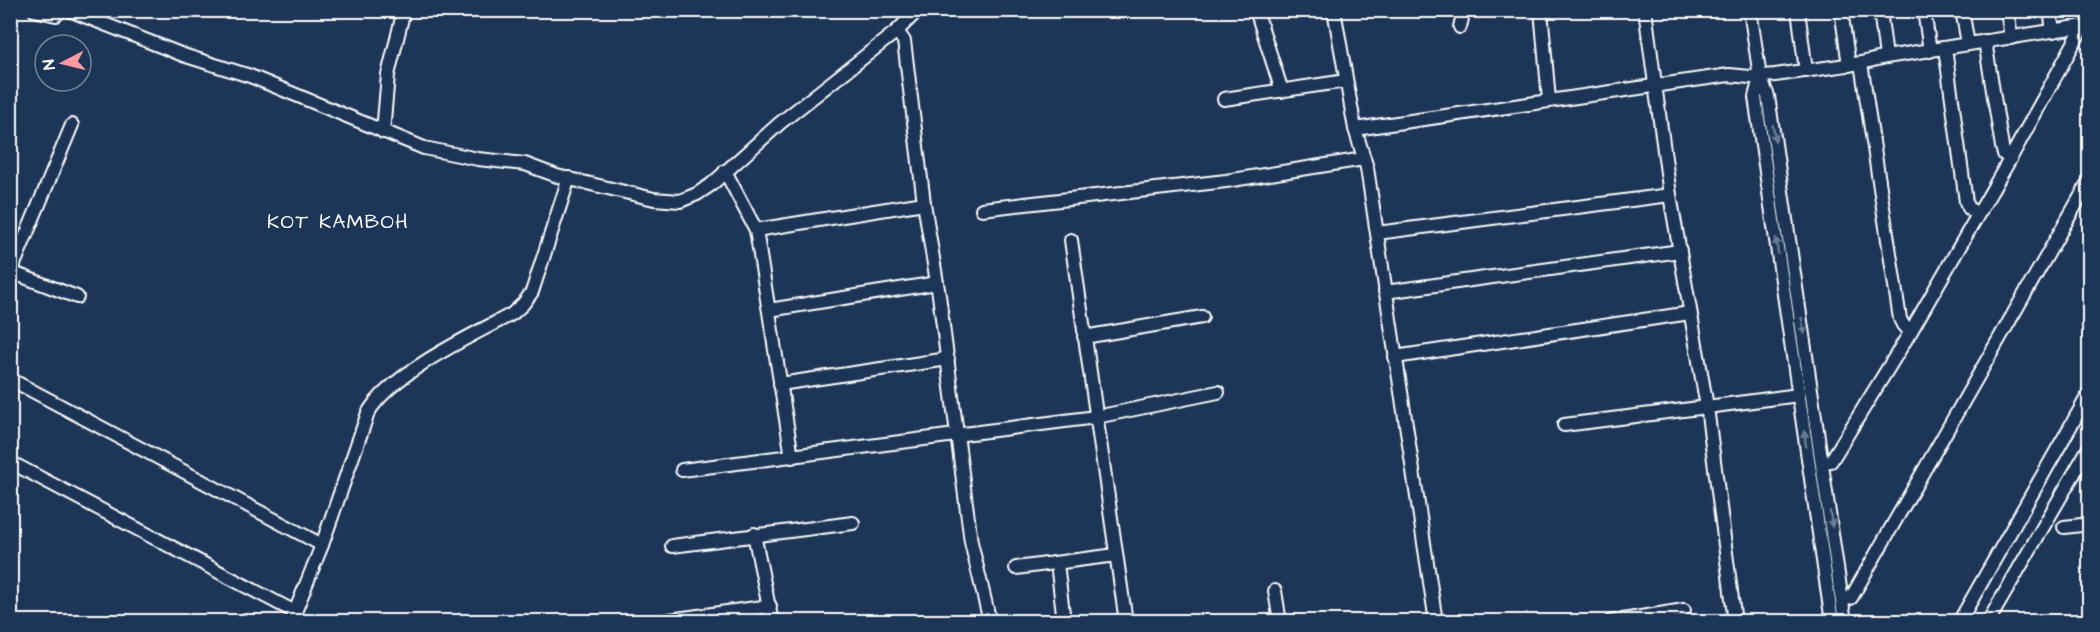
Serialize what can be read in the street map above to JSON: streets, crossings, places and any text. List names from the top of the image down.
{
  "districts": ["KOT KAMBOH"],
  "north": "left"
}
